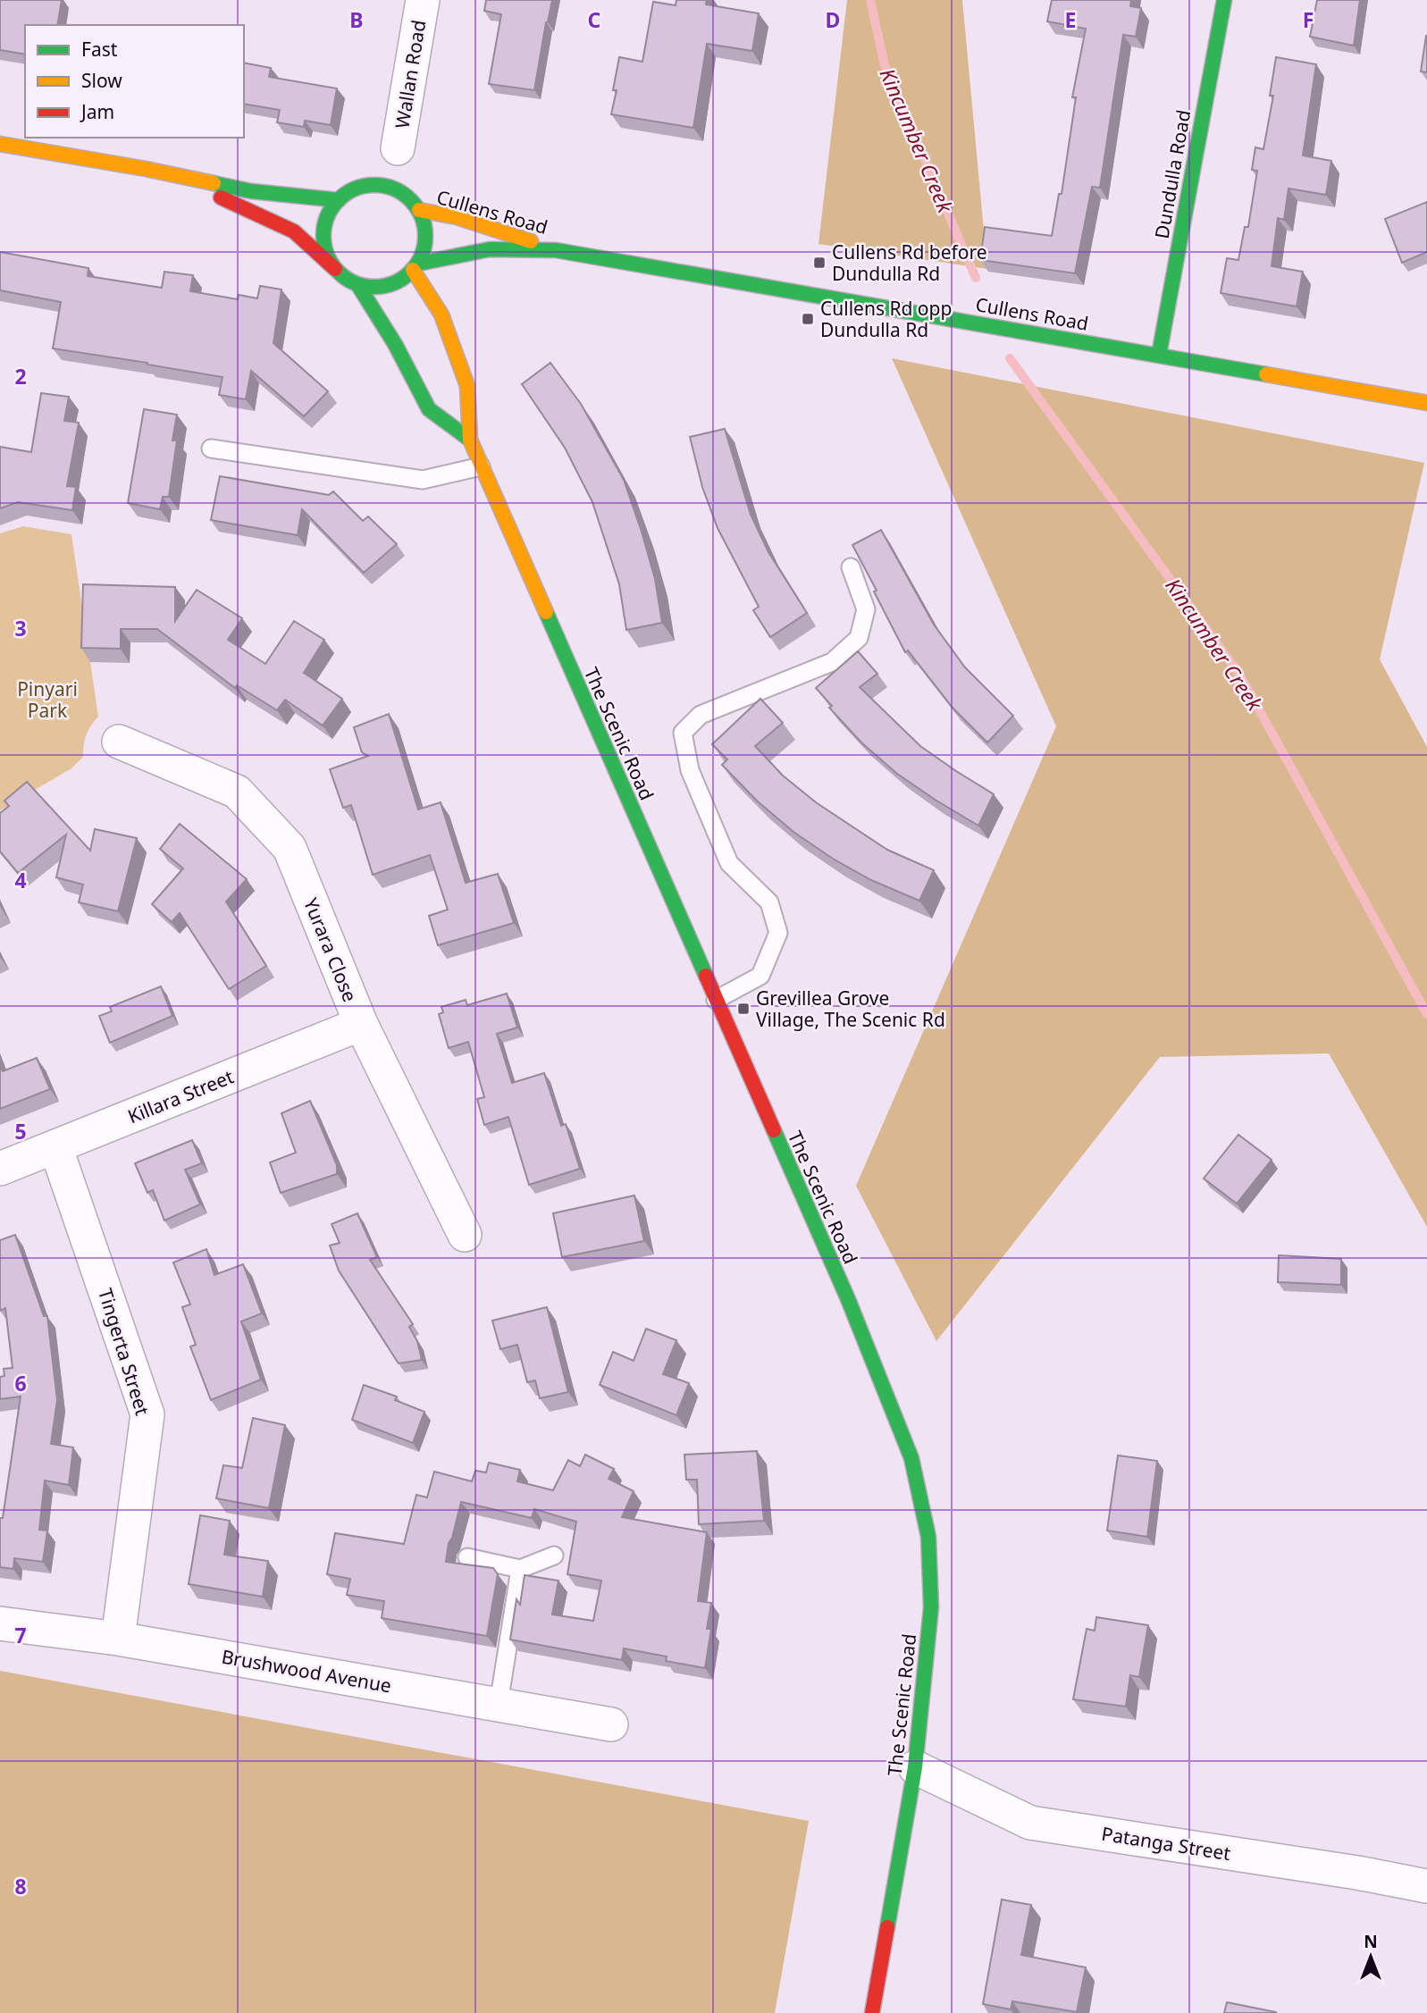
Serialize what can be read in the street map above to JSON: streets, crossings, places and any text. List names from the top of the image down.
{
  "streets": {
    "main road": ["Dundulla Road", "Cullens Road", "The Scenic Road"],
    "street": [
      "Wallan Road",
      "Yurara Close",
      "Killara Street",
      "Tingerta Street",
      "Brushwood Avenue",
      "Patanga Street"
    ]
  },
  "crossings": [
    ["Dundulla Road", "Cullens Road"],
    ["Cullens Road", "The Scenic Road"],
    ["The Scenic Road", "Patanga Street"],
    ["Yurara Close", "Killara Street"],
    ["Killara Street", "Tingerta Street"],
    ["Tingerta Street", "Brushwood Avenue"]
  ],
  "water": ["Kincumber Creek"],
  "parks": ["Pinyari Park"],
  "places": {
    "transit": ["Cullens Rd before Dundulla Rd", "Cullens Rd opp Dundulla Rd", "Grevillea Grove Village, The Scenic Rd"]
  },
  "legend": ["Fast", "Slow", "Jam"],
  "north": "top",
  "grid": {
    "columns": [
      "B",
      "C",
      "D",
      "E",
      "F"
    ],
    "rows": [
      "2",
      "3",
      "4",
      "5",
      "6",
      "7",
      "8"
    ]
  }
}
